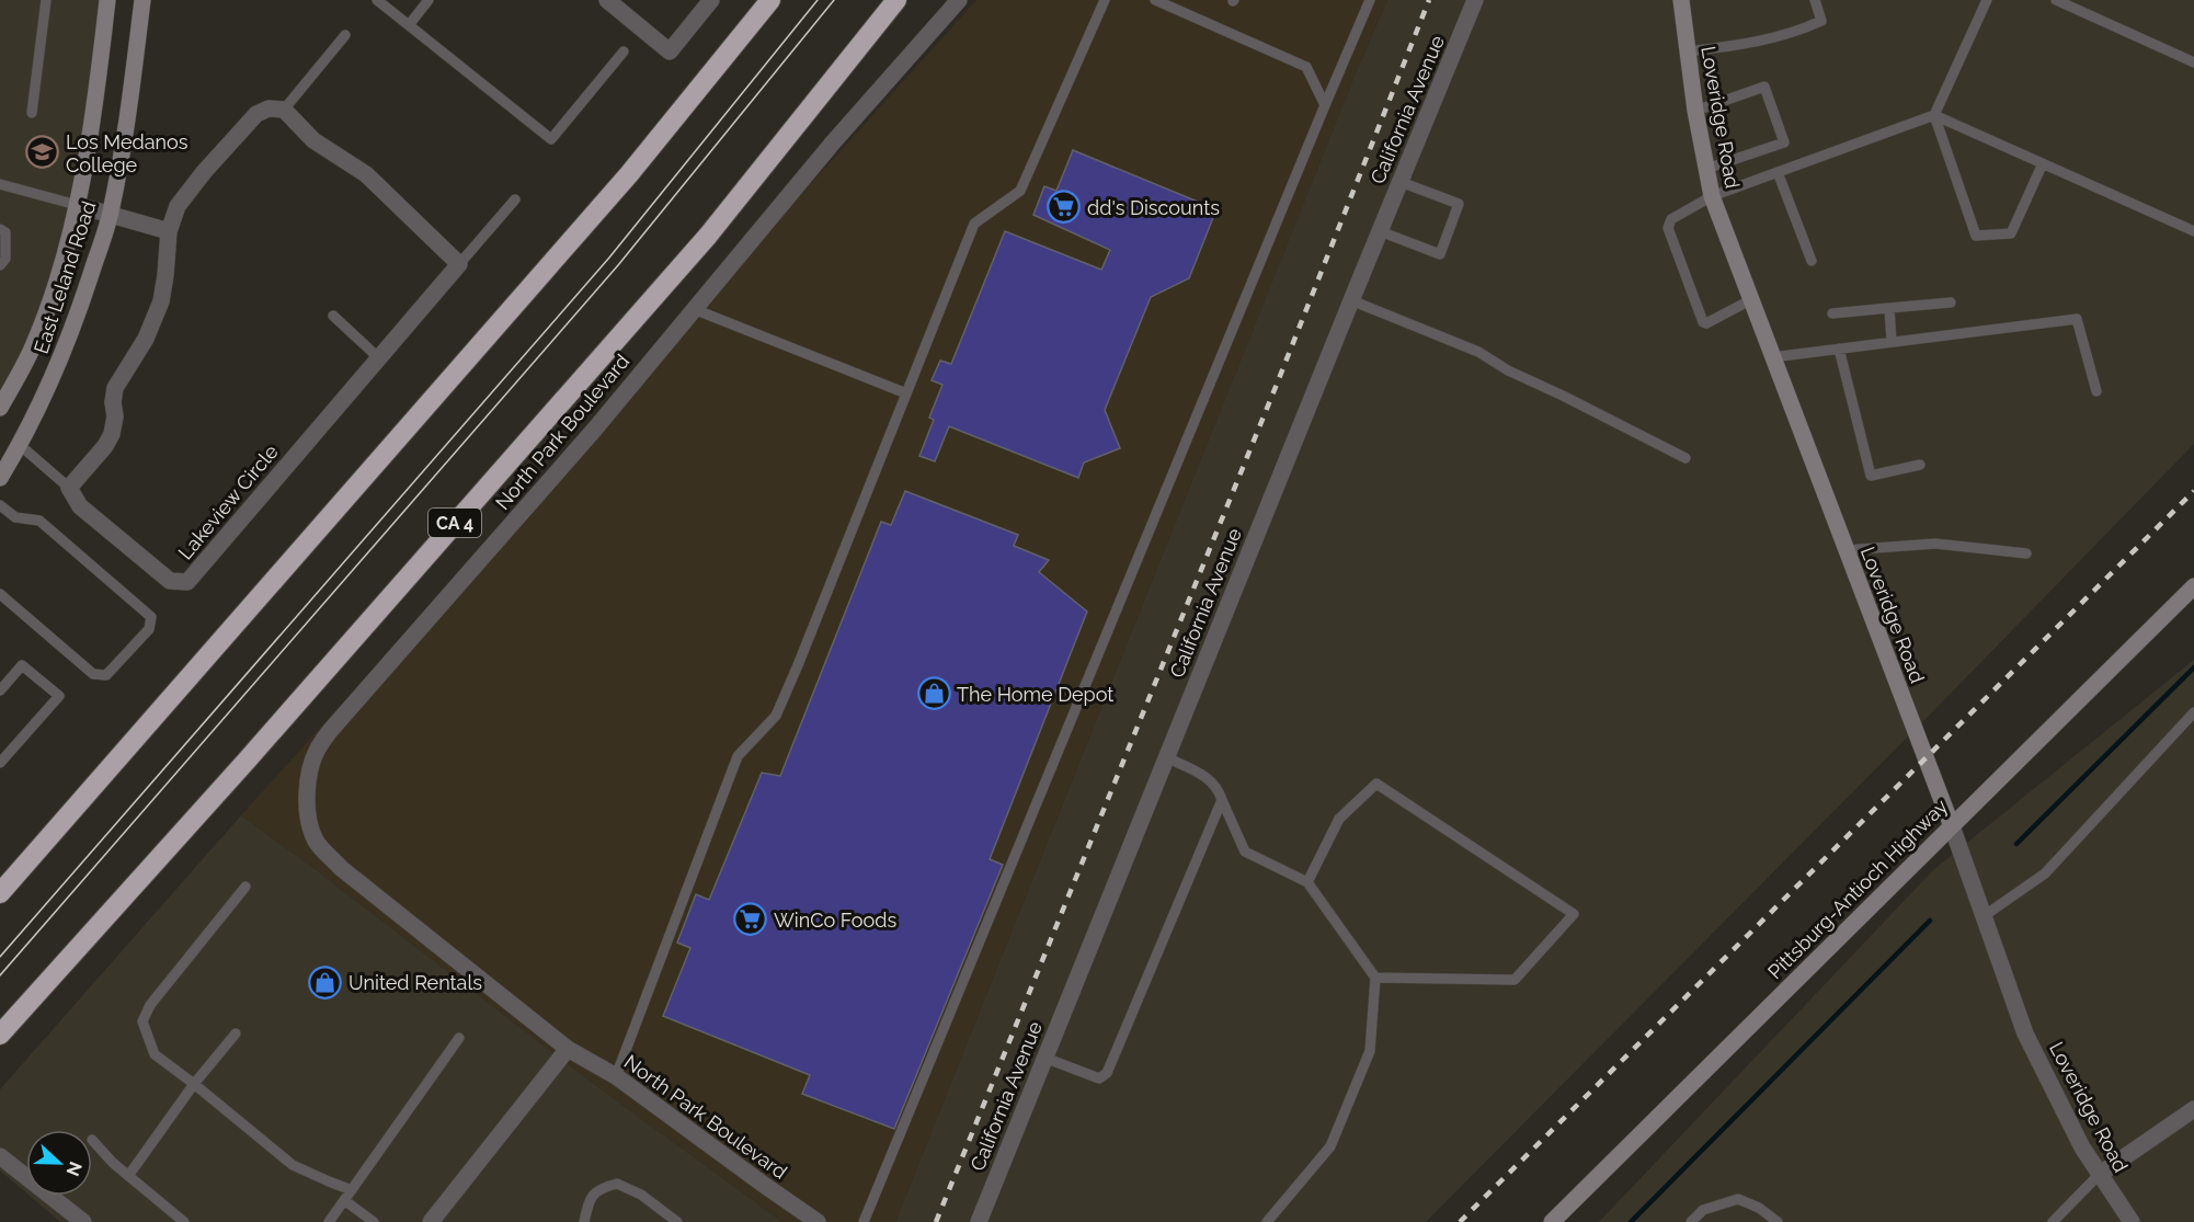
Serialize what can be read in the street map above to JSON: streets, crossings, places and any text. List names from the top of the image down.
{
  "streets": {
    "highway": ["CA 4"],
    "main road": ["Loveridge Road", "East Leland Road", "Pittsburg-Antioch Highway"],
    "street": ["California Avenue", "North Park Boulevard", "Lakeview Circle"]
  },
  "crossings": [
    ["Loveridge Road", "Pittsburg-Antioch Highway"]
  ],
  "places": {
    "school or university": ["Los Medanos College"],
    "supermarket": ["dd's Discounts", "WinCo Foods"],
    "shop": ["The Home Depot", "United Rentals"]
  },
  "north": "right"
}
